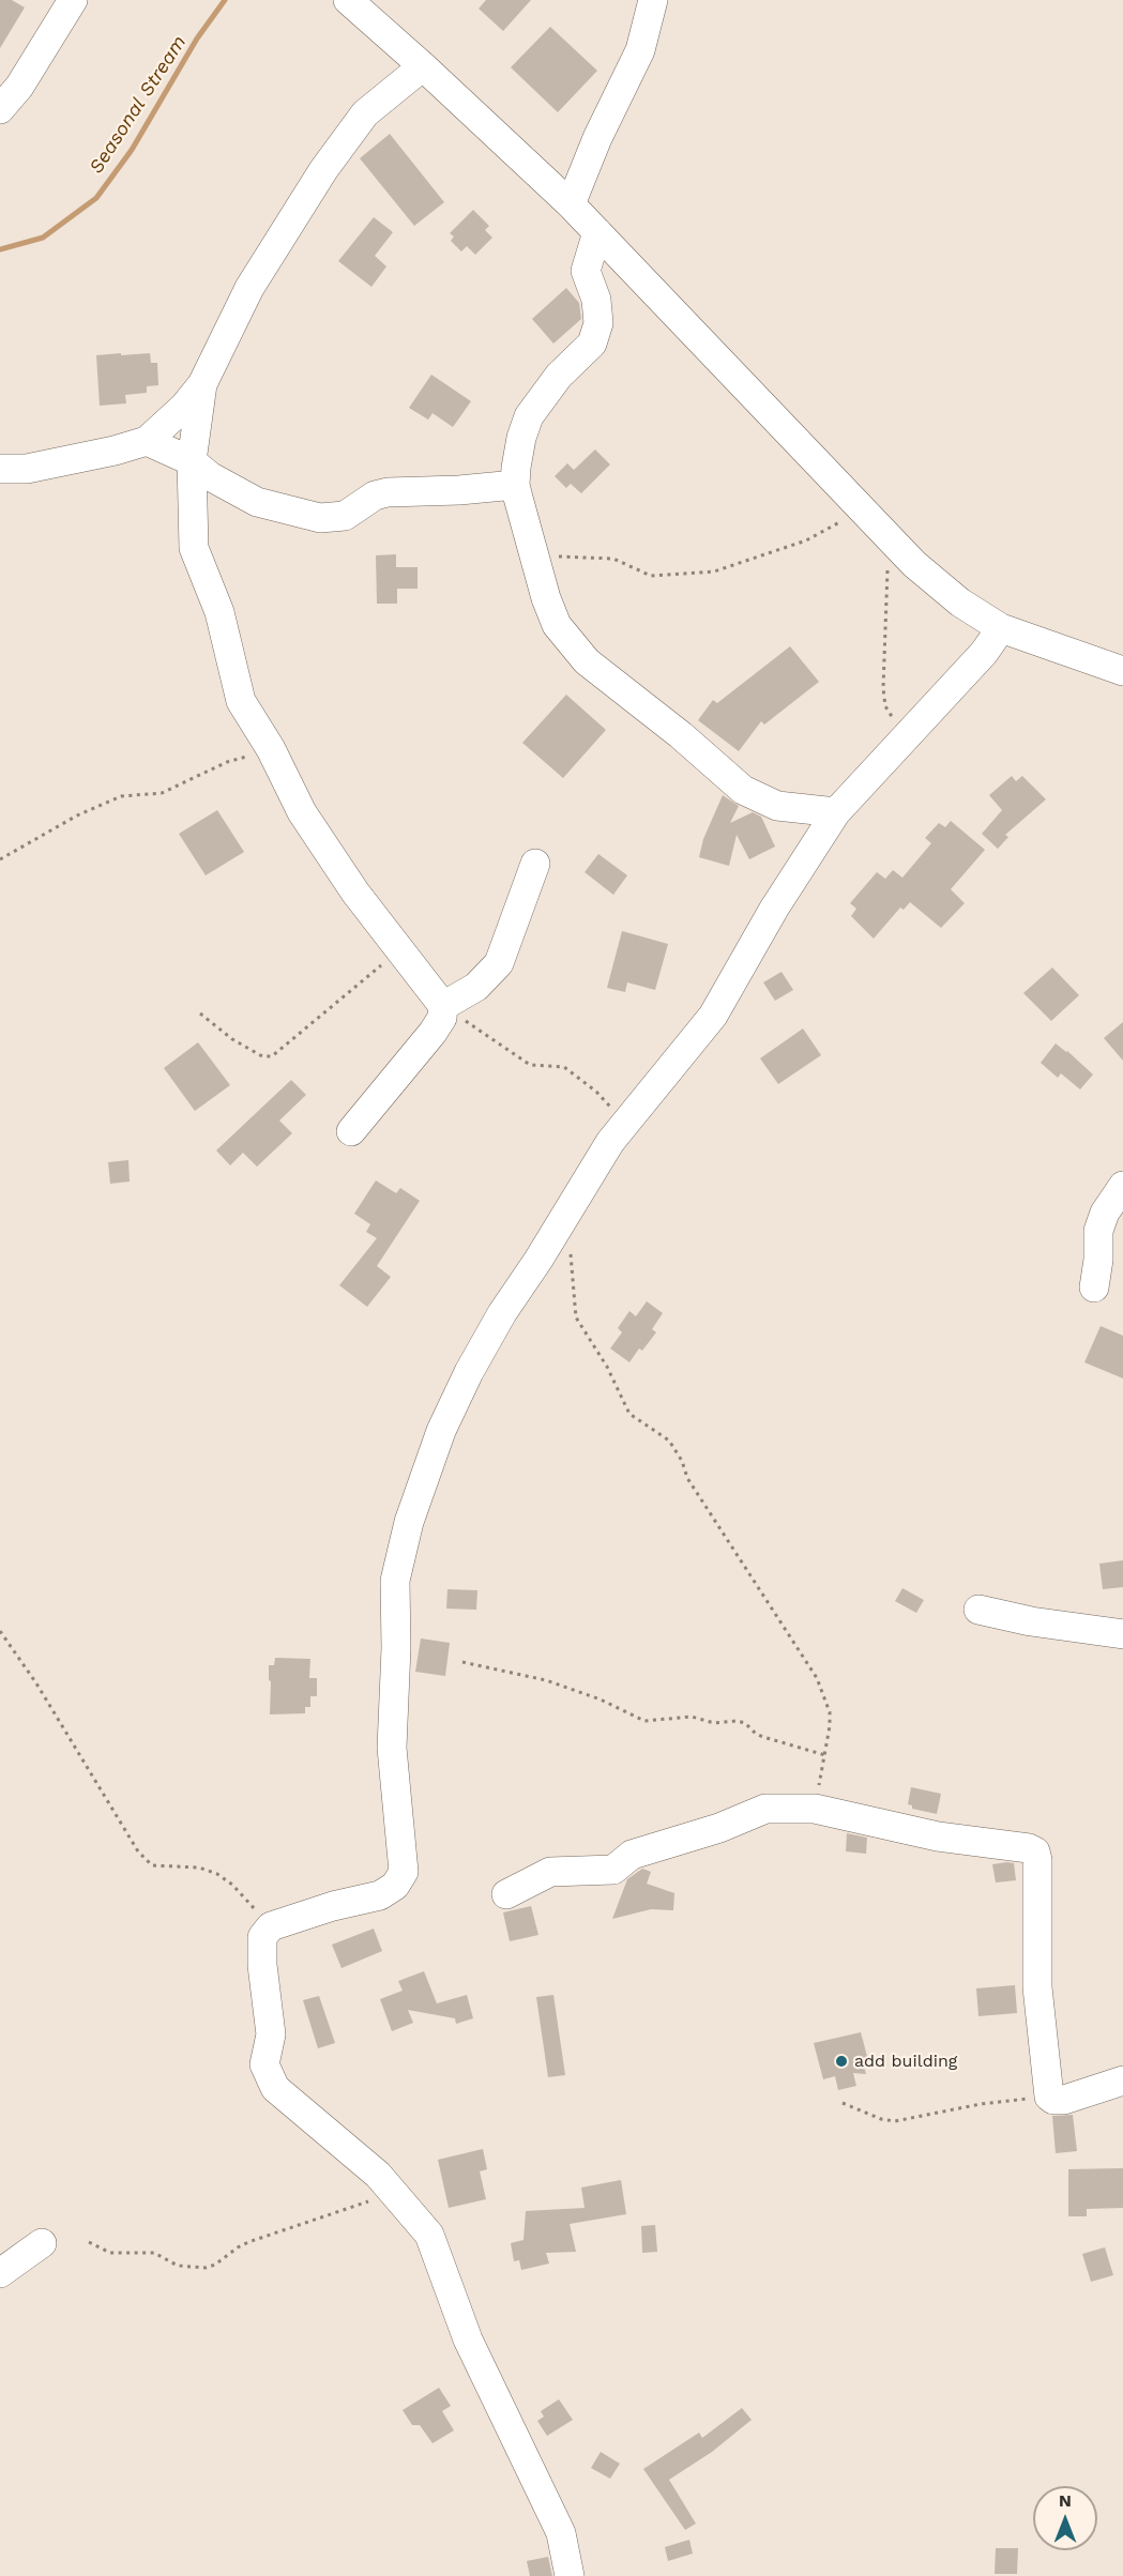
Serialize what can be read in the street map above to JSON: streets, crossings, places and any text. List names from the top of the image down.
{
  "water": ["Seasonal Stream"],
  "places": ["add building"],
  "north": "top"
}
